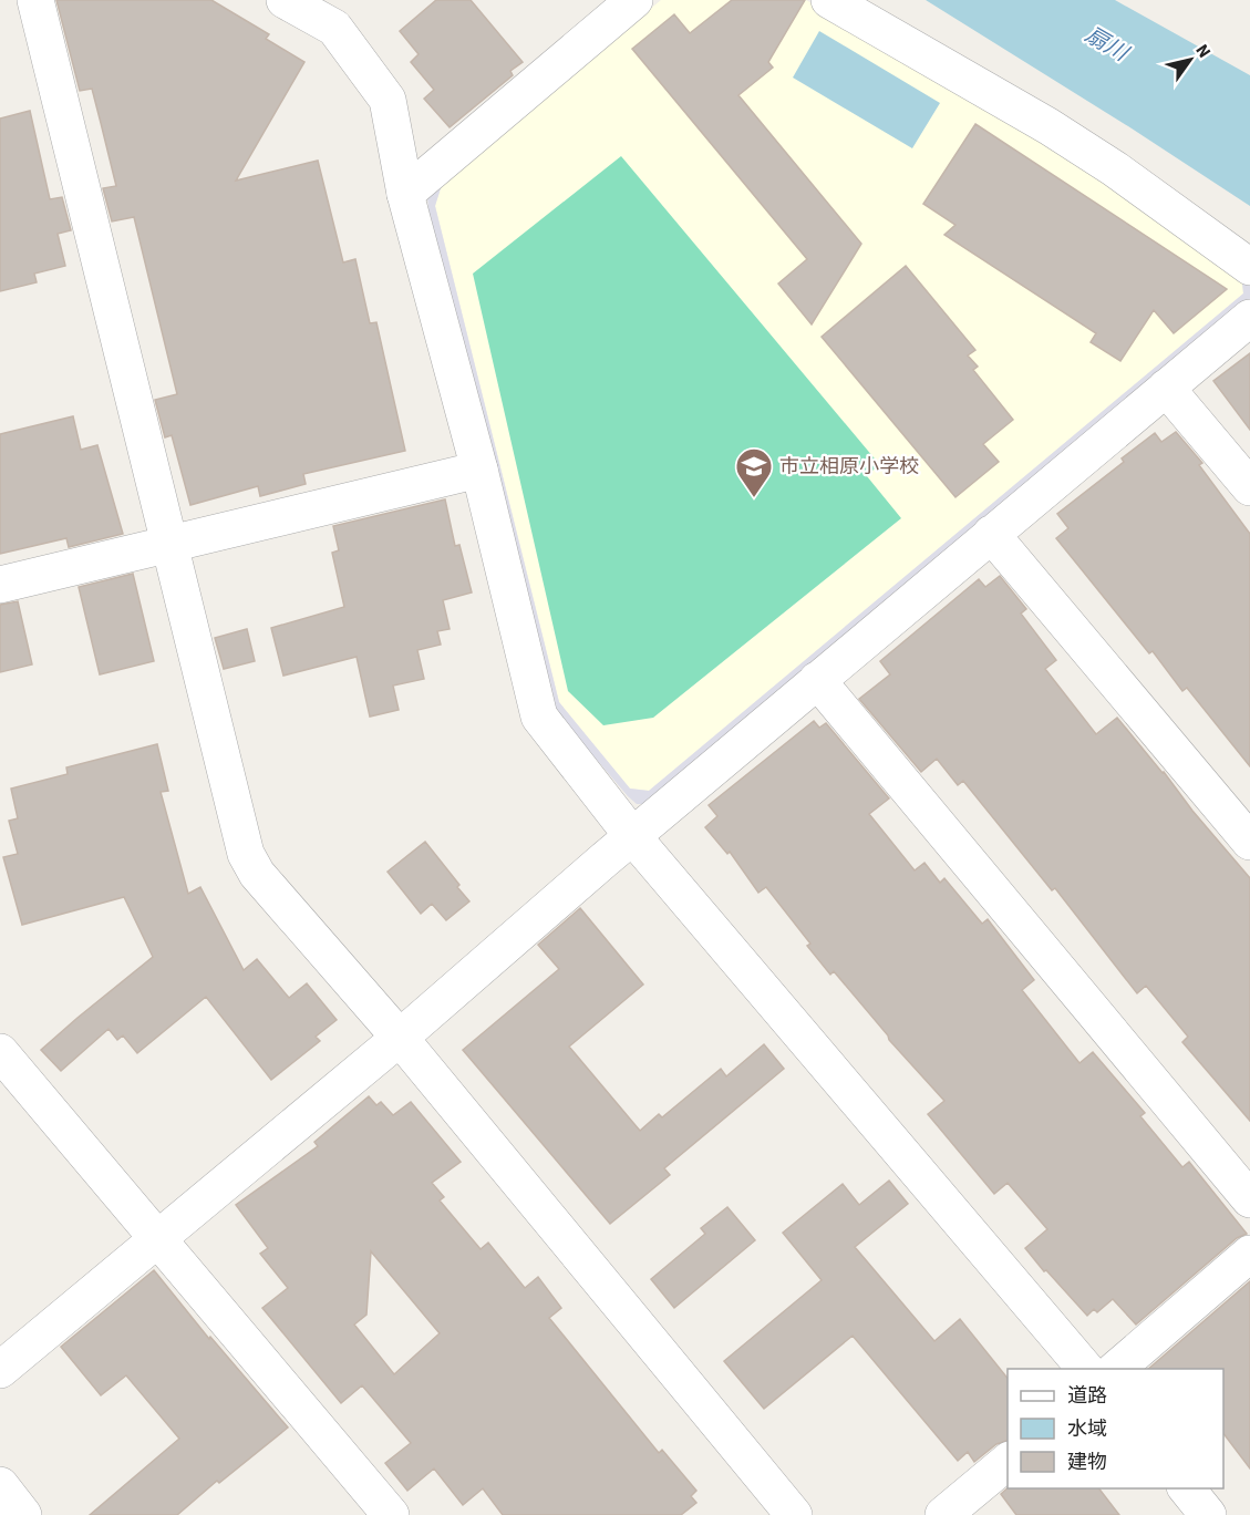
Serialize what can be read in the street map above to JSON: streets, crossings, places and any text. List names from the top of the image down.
{
  "water": ["扇川"],
  "places": {
    "school or university": ["市立相原小学校"]
  },
  "legend": ["道路", "水域", "建物"],
  "north": "top right"
}
